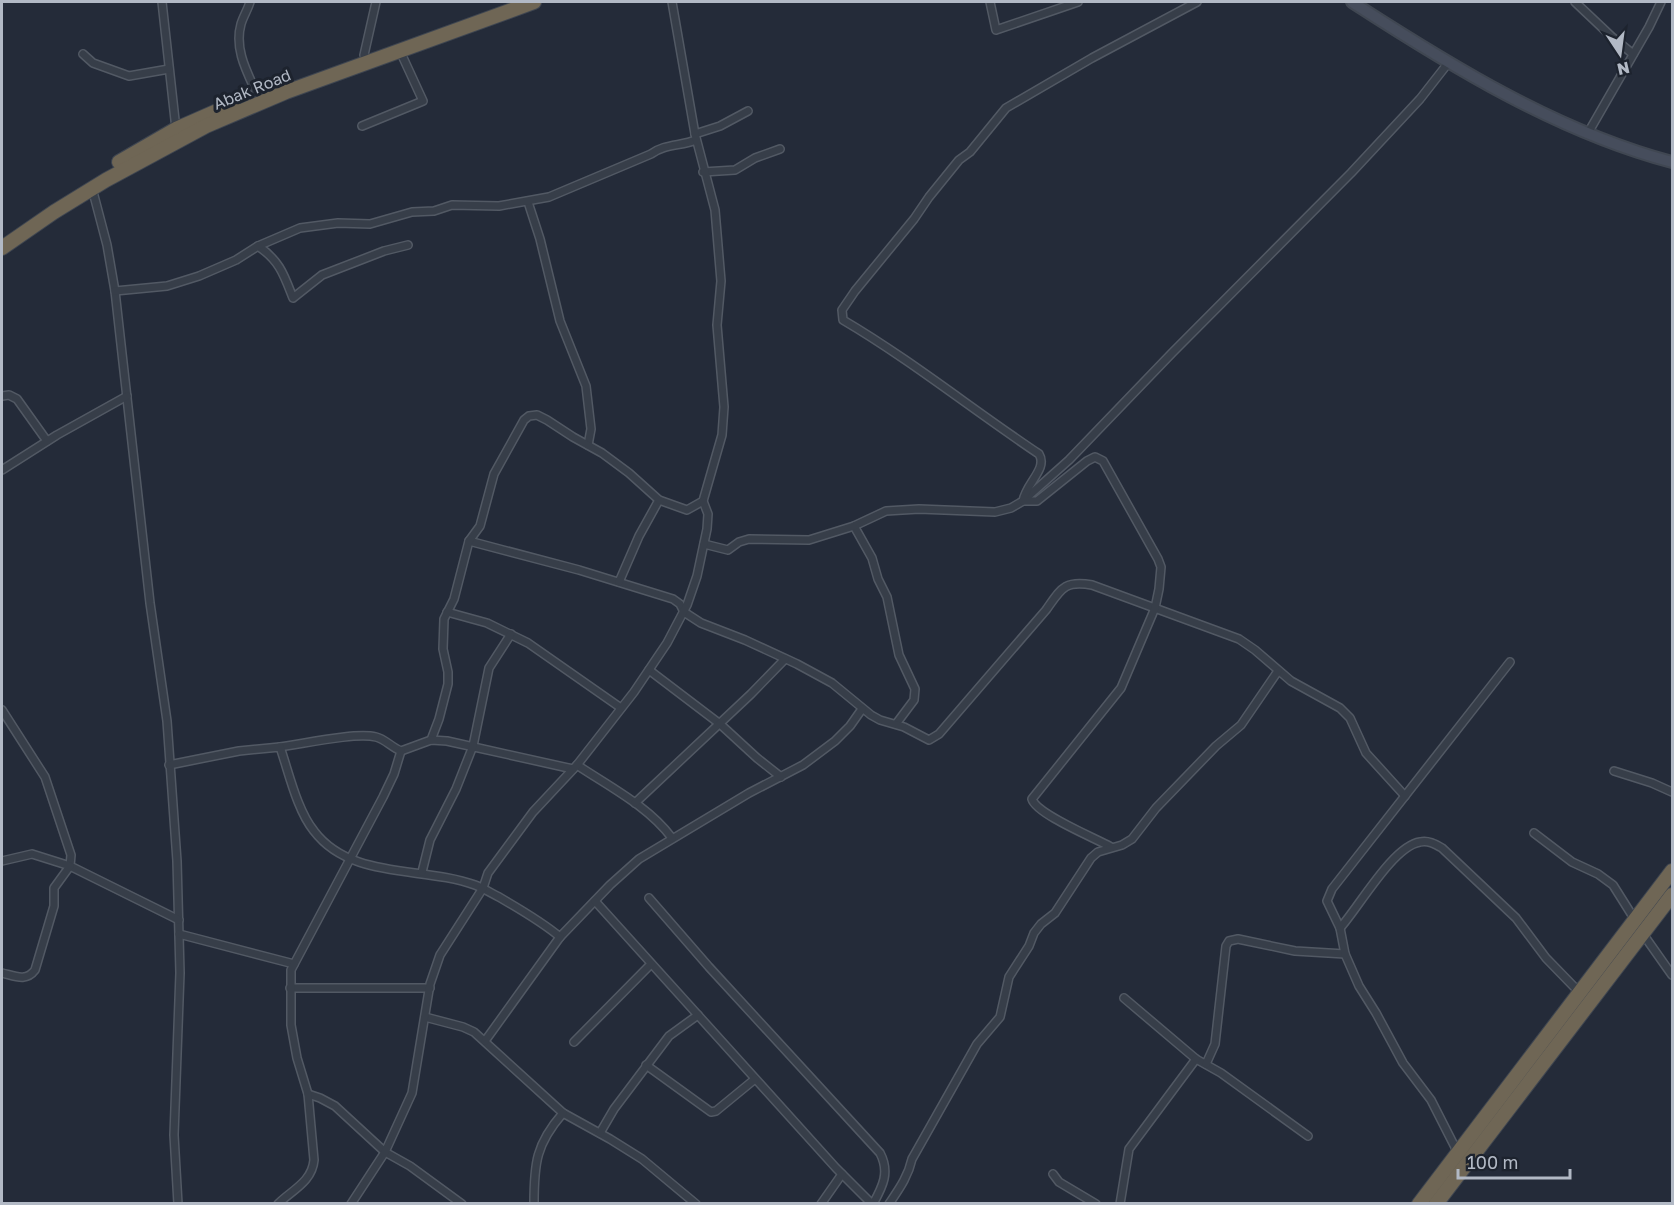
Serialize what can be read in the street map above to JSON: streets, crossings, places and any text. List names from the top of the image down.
{
  "streets": {
    "highway": ["Abak Road"]
  },
  "scale_bar": "100 m",
  "north": "bottom"
}
